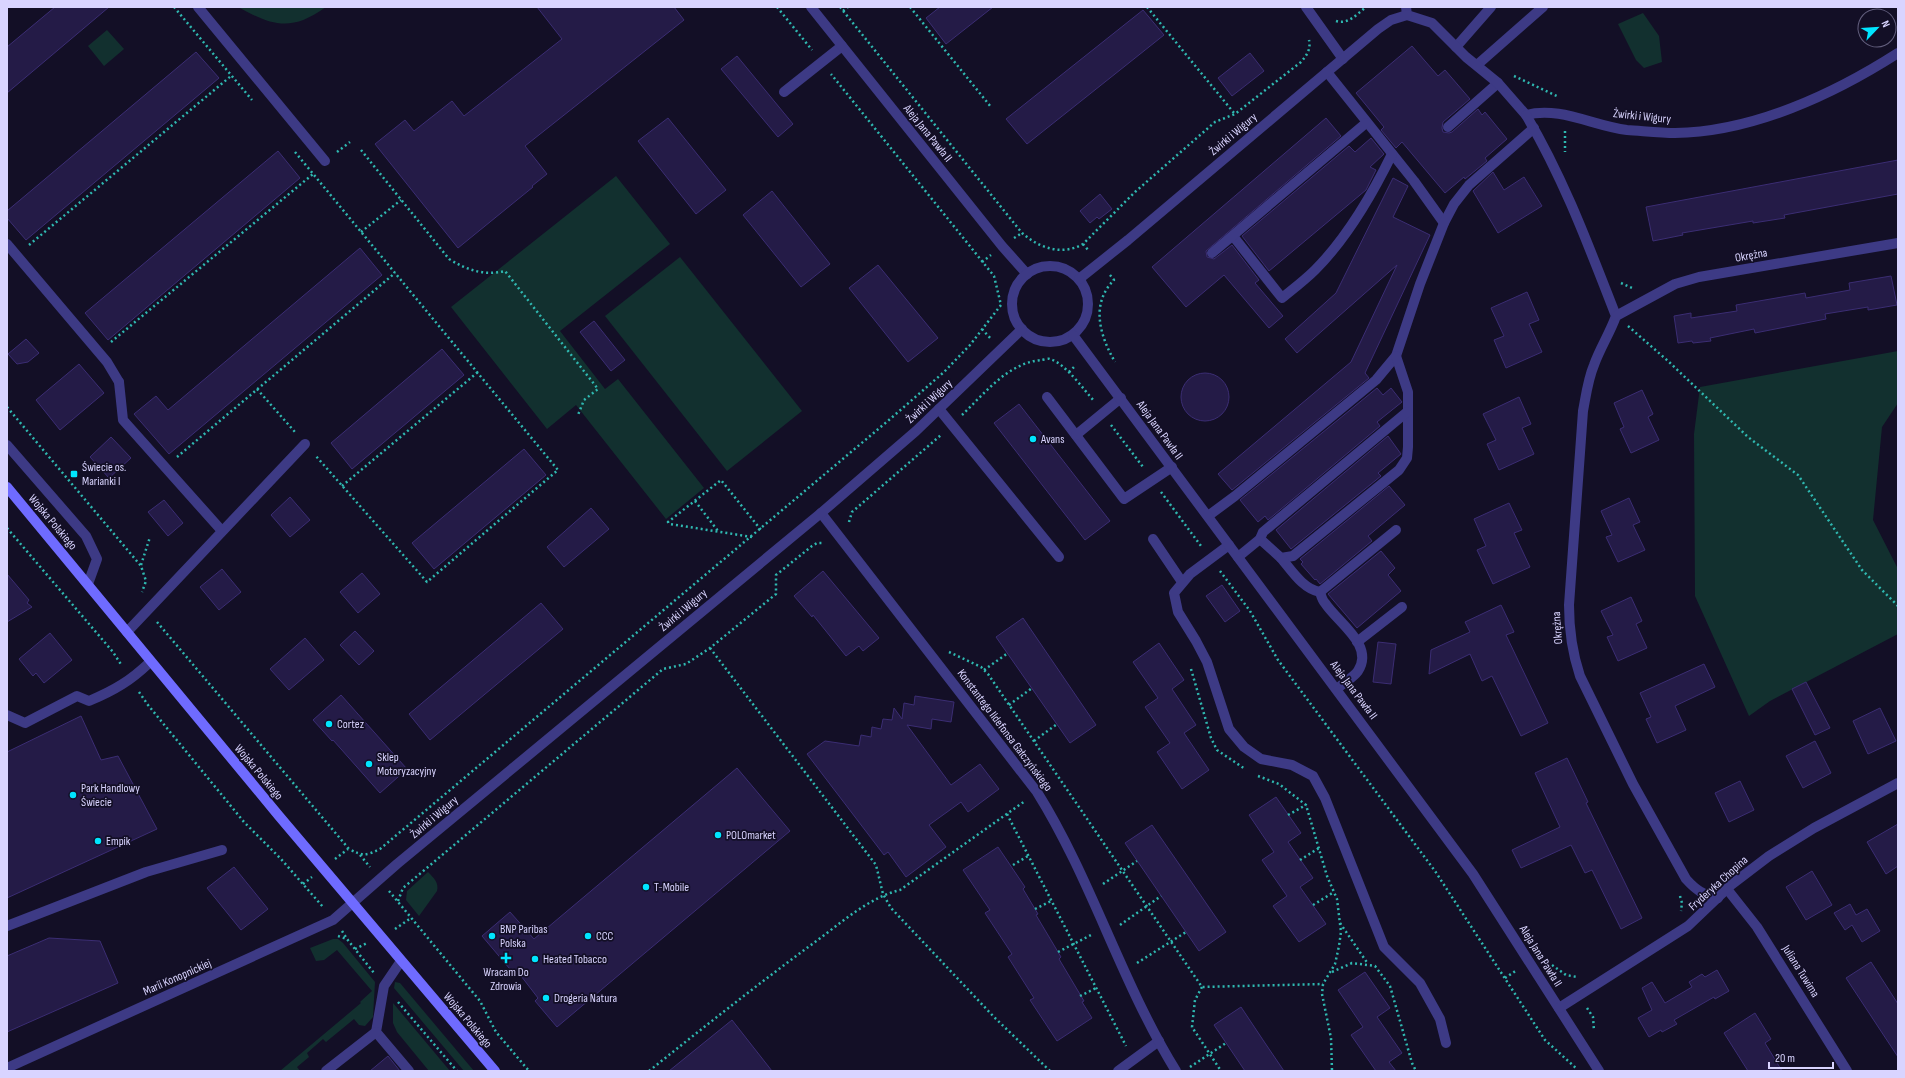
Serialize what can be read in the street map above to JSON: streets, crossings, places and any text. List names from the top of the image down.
{
  "streets": {
    "street": [
      "Żwirki i Wigury",
      "Aleja Jana Pawła II",
      "Okrężna",
      "Wojska Polskiego",
      "Konstantego Ildefonsa Gałczyńskiego",
      "Fryderyka Chopina",
      "Juliana Tuwima",
      "Marii Konopnickiej"
    ]
  },
  "crossings": [
    ["Żwirki i Wigury", "Aleja Jana Pawła II"],
    ["Żwirki i Wigury", "Wojska Polskiego"],
    ["Żwirki i Wigury", "Konstantego Ildefonsa Gałczyńskiego"],
    ["Żwirki i Wigury", "Marii Konopnickiej"],
    ["Aleja Jana Pawła II", "Fryderyka Chopina"],
    ["Okrężna", "Fryderyka Chopina"],
    ["Wojska Polskiego", "Marii Konopnickiej"],
    ["Fryderyka Chopina", "Juliana Tuwima"]
  ],
  "places": {
    "other": [
      "Avans",
      "Cortez",
      "Sklep Motoryzacyjny",
      "Park Handlowy Świecie",
      "POLOmarket",
      "Empik",
      "T-Mobile",
      "BNP Paribas Polska",
      "CCC",
      "Heated Tobacco",
      "Drogeria Natura"
    ],
    "transit": ["Świecie os. Marianki I"],
    "health": ["Wracam Do Zdrowia"]
  },
  "scale_bar": "20 m",
  "north": "top right"
}
